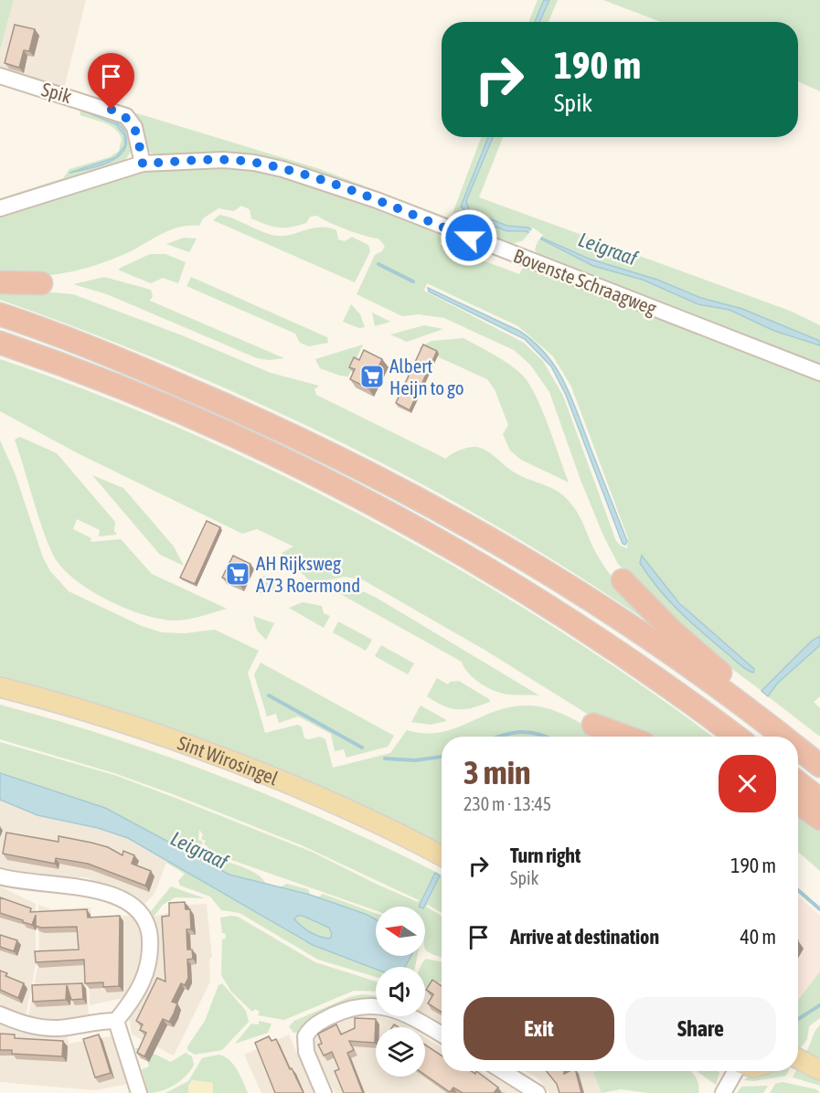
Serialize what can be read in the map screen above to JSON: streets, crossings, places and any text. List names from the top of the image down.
{
  "streets": {
    "main road": ["Sint Wirosingel"],
    "street": ["Spik", "Bovenste Schraagweg"]
  },
  "crossings": [
    ["Spik", "Bovenste Schraagweg"]
  ],
  "water": ["Leigraaf"],
  "places": {
    "supermarket": ["Albert Heijn to go", "AH Rijksweg A73 Roermond"]
  },
  "north": "left",
  "page": {
    "turn": ["190 m", "Spik"],
    "heading": ["3 min", "230 m · 13:45"],
    "list": [
      {
        "name": "Turn right",
        "note": "Spik",
        "value": "190 m"
      },
      {
        "name": "Arrive at destination",
        "value": "40 m"
      }
    ],
    "buttons": ["Exit", "Share"]
  }
}
